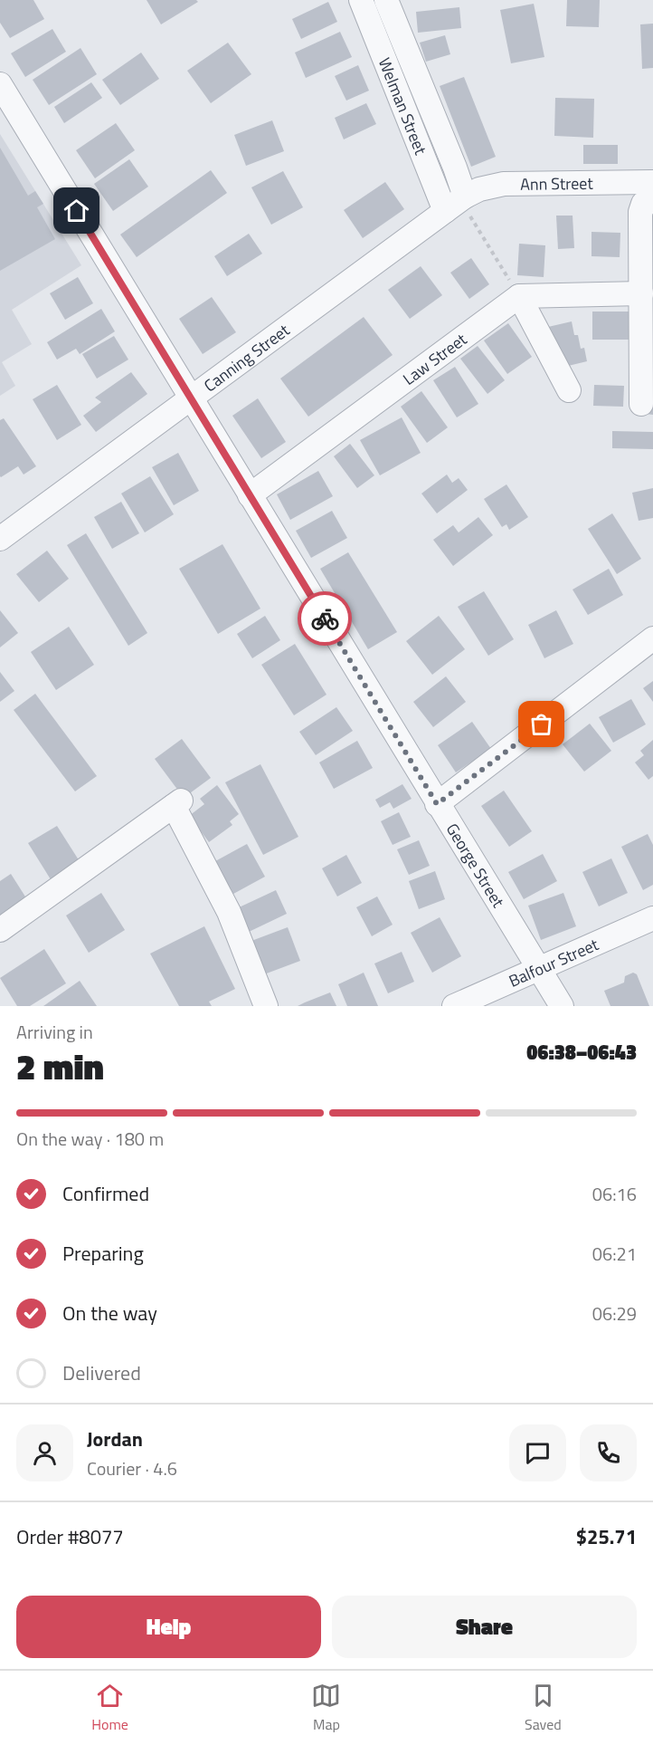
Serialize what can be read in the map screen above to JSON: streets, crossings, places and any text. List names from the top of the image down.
{
  "streets": {
    "street": [
      "Welman Street",
      "Ann Street",
      "Canning Street",
      "Law Street",
      "George Street",
      "Balfour Street"
    ]
  },
  "crossings": [
    ["Welman Street", "Ann Street"],
    ["Welman Street", "Canning Street"],
    ["Ann Street", "Canning Street"],
    ["Canning Street", "George Street"],
    ["Law Street", "George Street"],
    ["George Street", "Balfour Street"]
  ],
  "page": {
    "heading": ["2 min", "Arriving in", "06:38–06:43"],
    "panel": [
      "Jordan",
      "Courier · 4.6",
      "Order #8077",
      "$25.71"
    ],
    "bar": "On the way · 180 m",
    "list": [
      ["Confirmed", "06:16"],
      ["Preparing", "06:21"],
      ["On the way", "06:29"],
      "Delivered"
    ],
    "buttons": ["Help", "Share"],
    "tabs": ["Home", "Map", "Saved"]
  }
}
